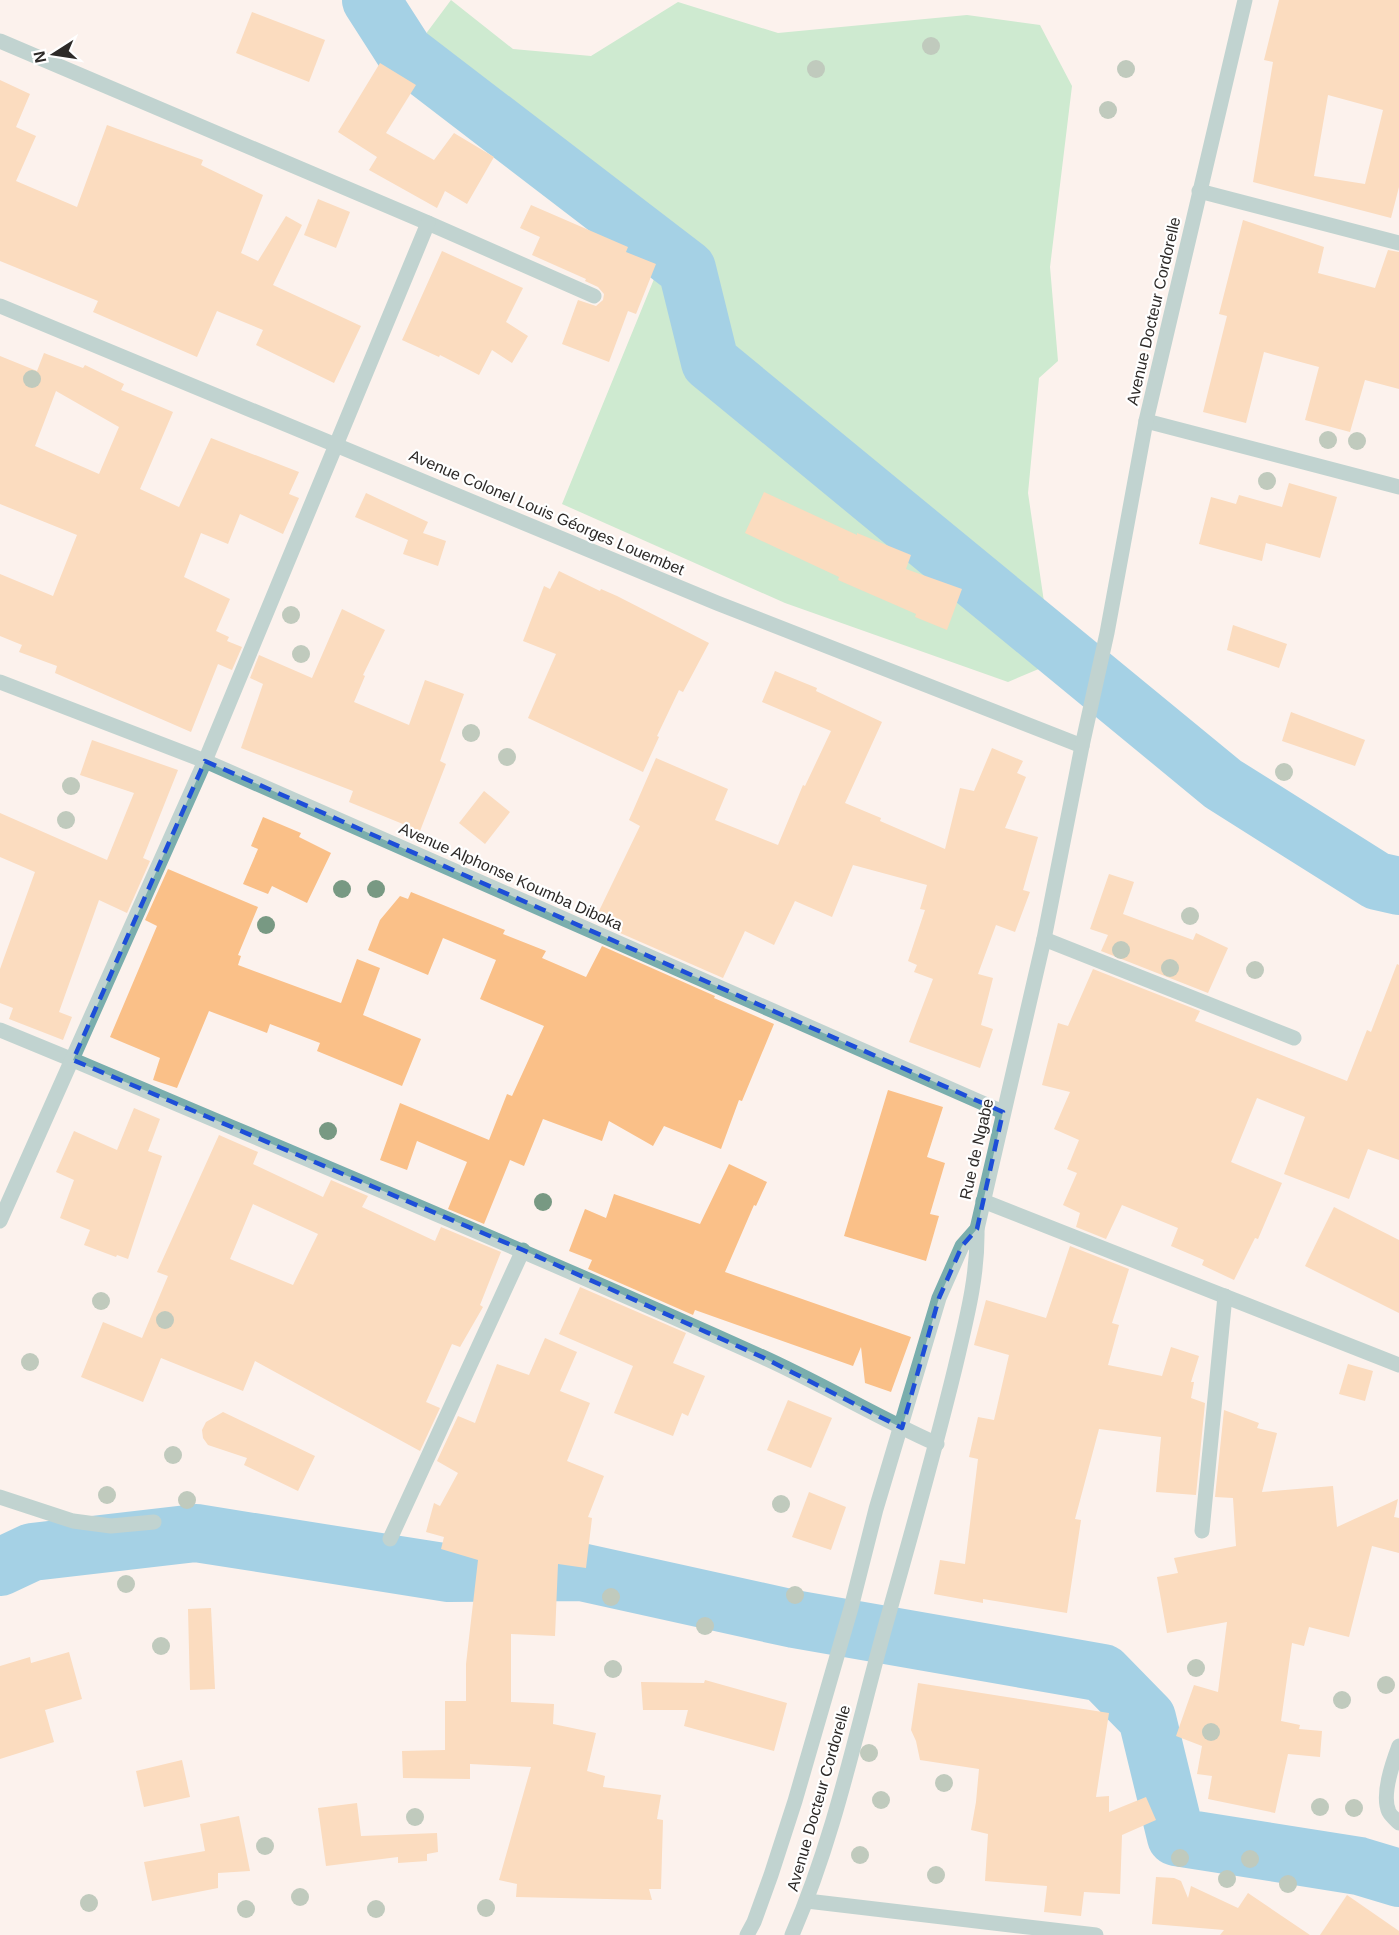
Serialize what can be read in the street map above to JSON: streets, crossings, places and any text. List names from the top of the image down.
{
  "streets": {
    "street": [
      "Avenue Docteur Cordorelle",
      "Avenue Colonel Louis Géorges Louembet",
      "Avenue Alphonse Koumba Diboka",
      "Rue de Ngabe"
    ]
  },
  "crossings": [
    ["Avenue Docteur Cordorelle", "Rue de Ngabe"],
    ["Avenue Colonel Louis Géorges Louembet", "Rue de Ngabe"],
    ["Avenue Alphonse Koumba Diboka", "Rue de Ngabe"]
  ],
  "north": "left"
}
